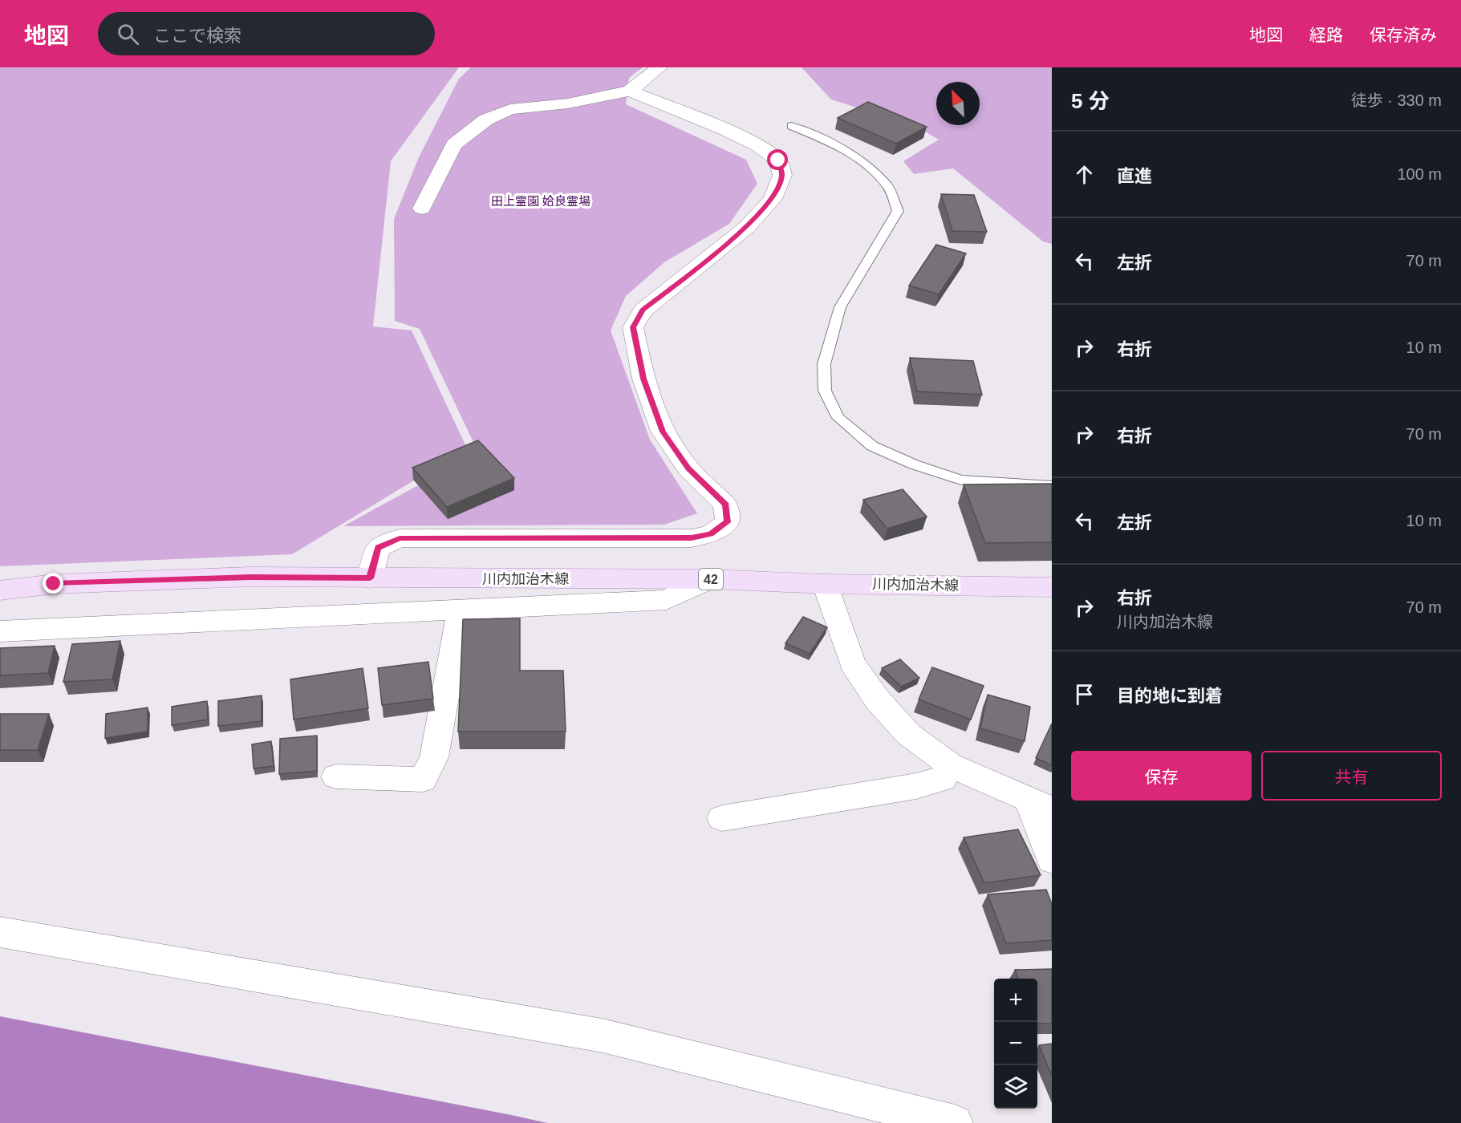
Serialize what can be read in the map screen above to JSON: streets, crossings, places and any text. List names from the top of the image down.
{
  "streets": {
    "main road": ["川内加治木線", "42"]
  },
  "parks": ["田上霊園 姶良霊場"],
  "north": "top left",
  "page": {
    "header": "地図",
    "search": "ここで検索",
    "nav": ["地図", "経路", "保存済み"],
    "heading": ["5 分", "徒歩 · 330 m"],
    "list": [
      ["直進", "100 m"],
      ["左折", "70 m"],
      ["右折", "10 m"],
      ["右折", "70 m"],
      ["左折", "10 m"],
      ["右折", "川内加治木線", "70 m"],
      "目的地に到着"
    ],
    "buttons": ["保存", "共有"],
    "map_buttons": ["+", "−"]
  }
}
